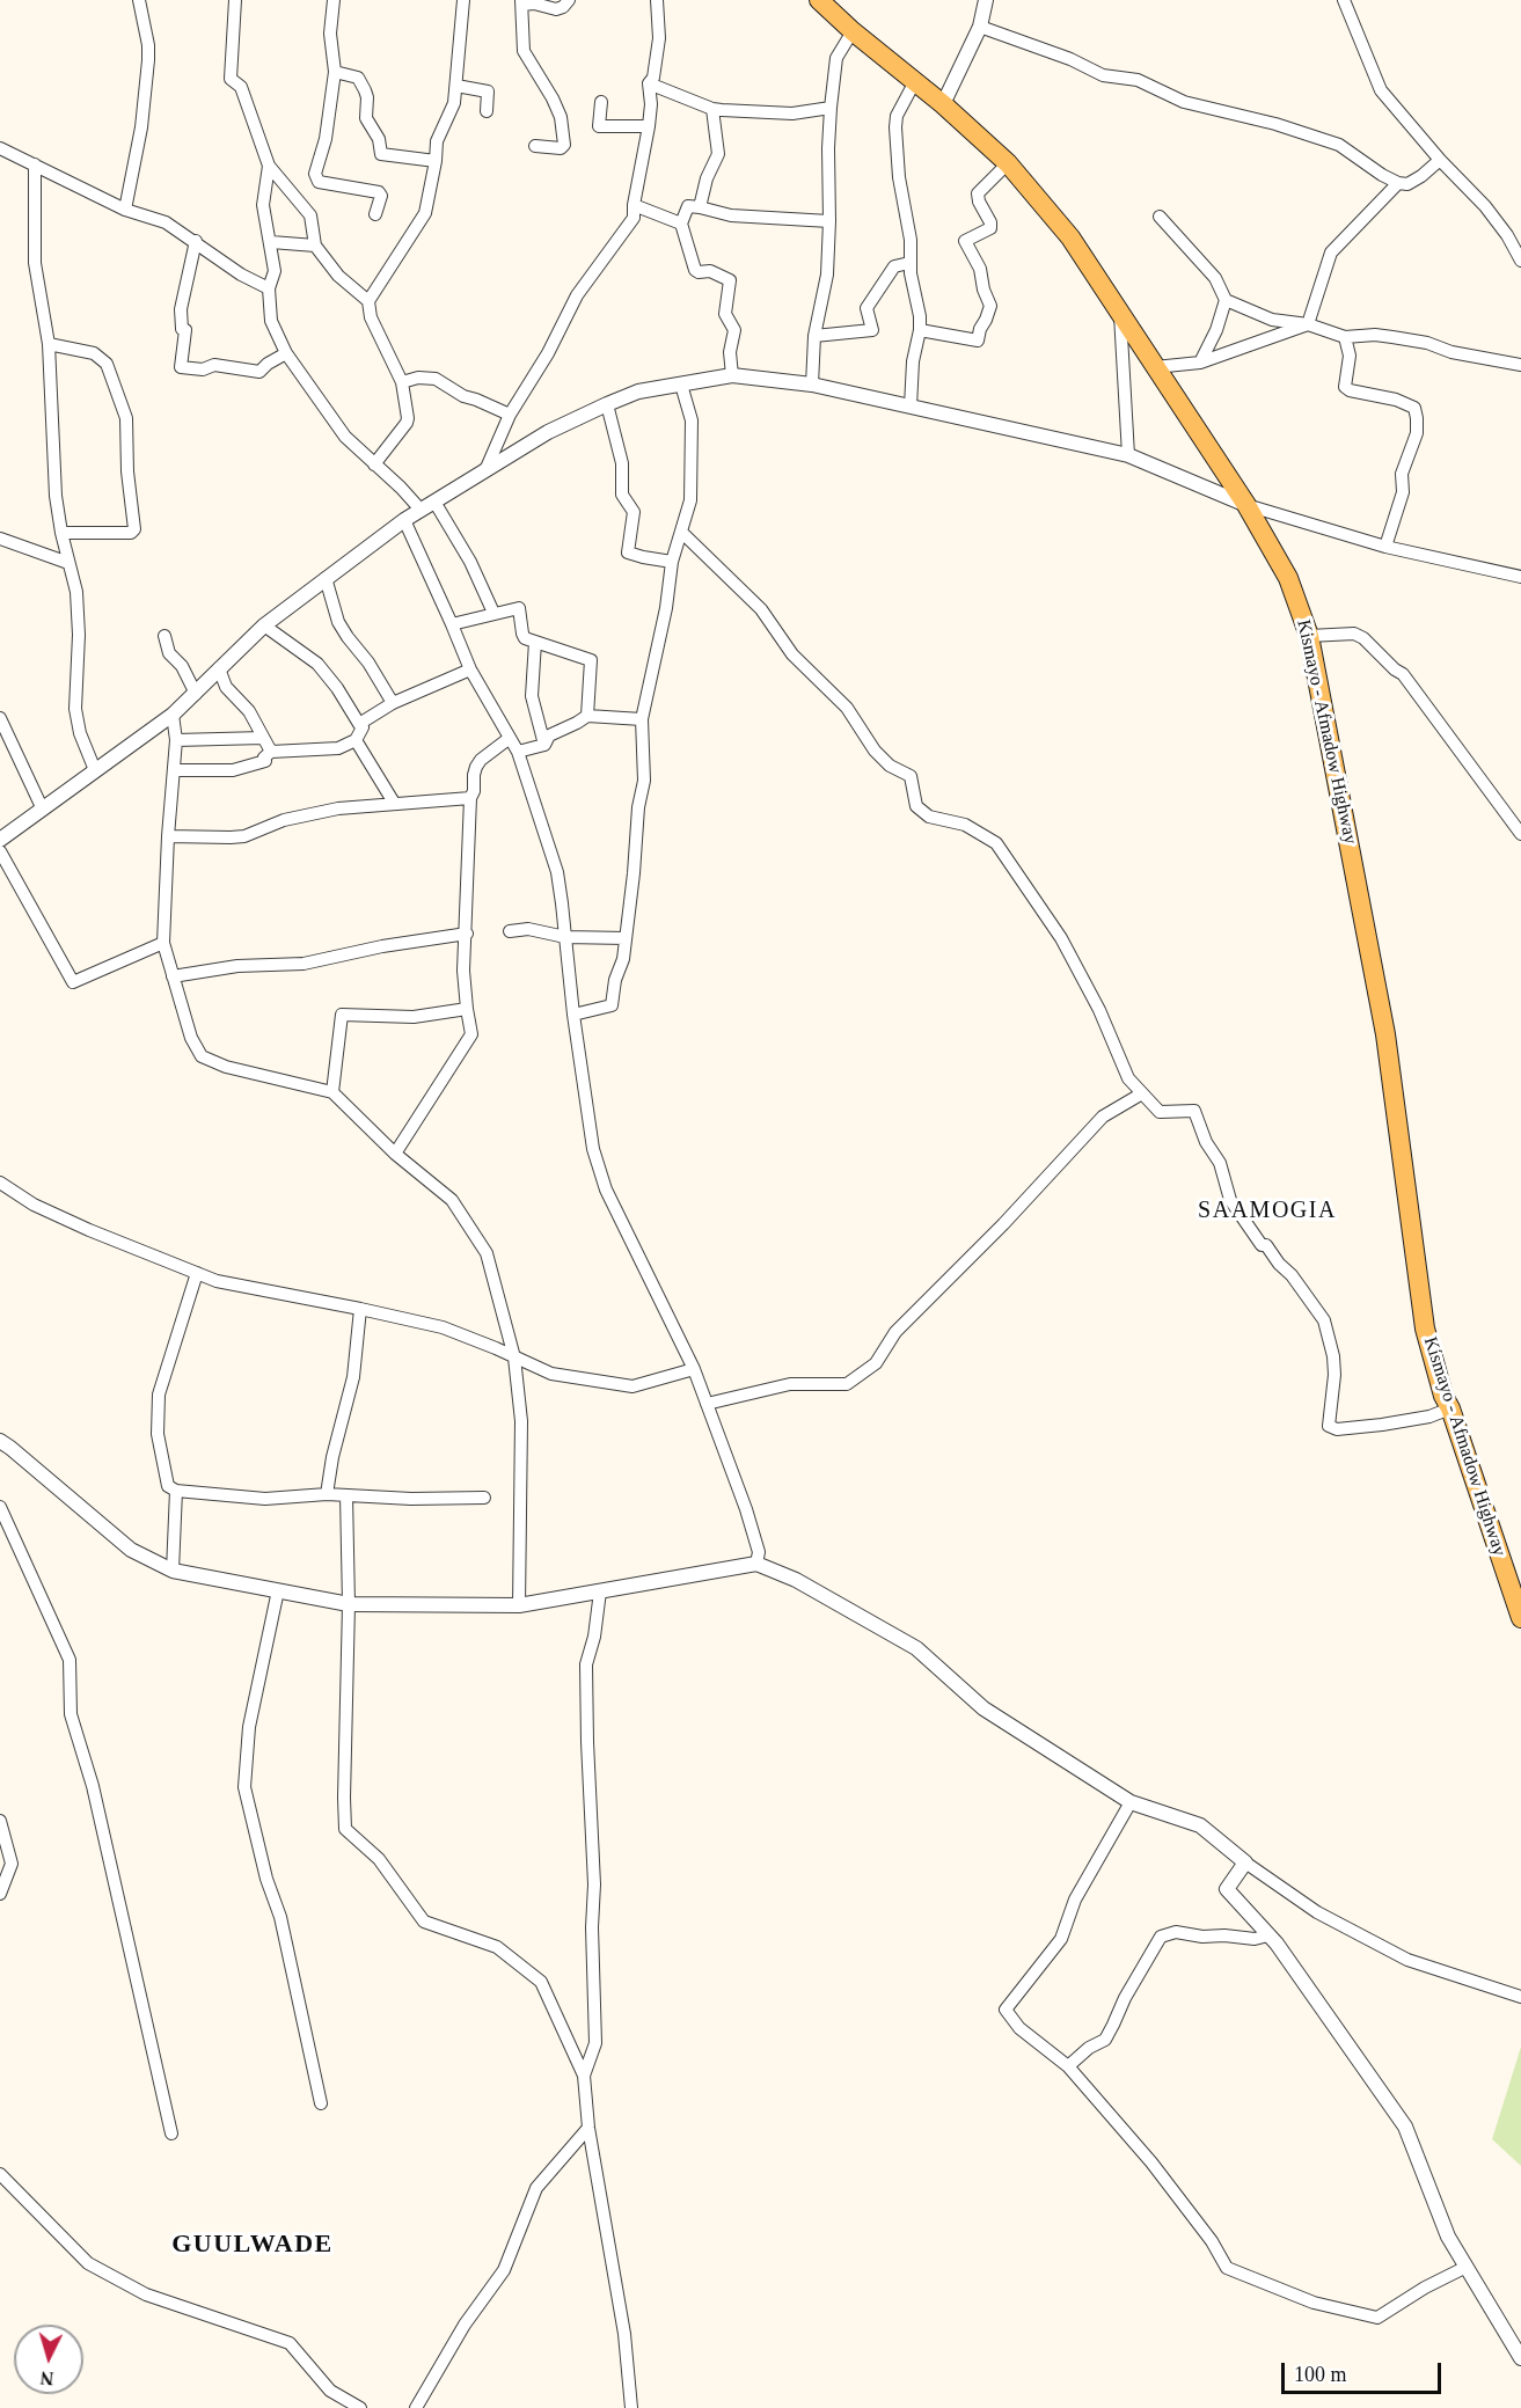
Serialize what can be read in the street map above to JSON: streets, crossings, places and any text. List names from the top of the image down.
{
  "streets": {
    "main road": ["Kismayo - Afmadow Highway"]
  },
  "districts": ["SAAMOGIA", "GUULWADE"],
  "scale_bar": "100 m",
  "north": "bottom"
}
